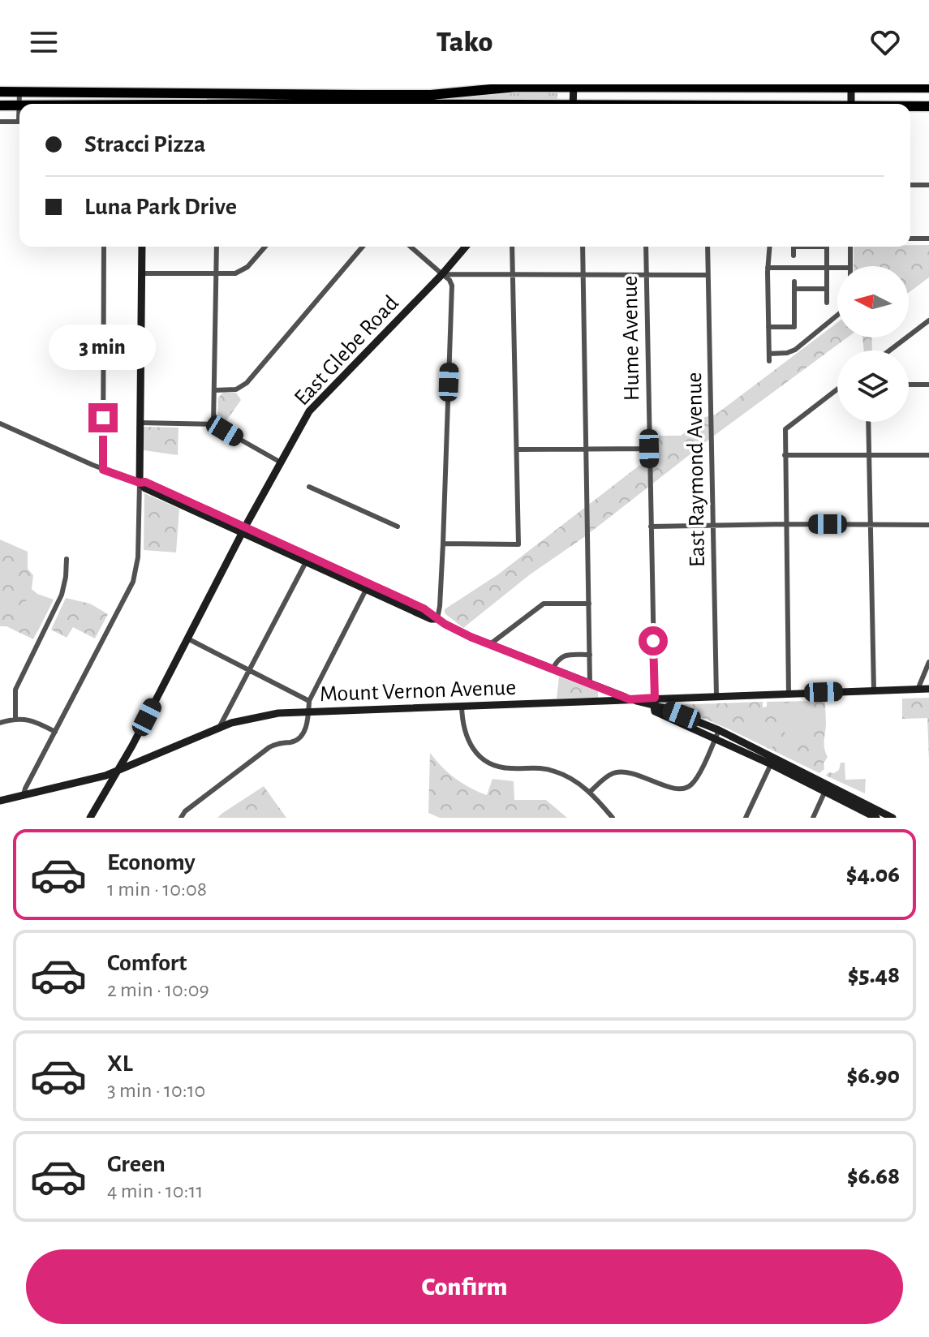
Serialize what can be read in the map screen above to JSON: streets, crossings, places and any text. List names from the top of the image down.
{
  "streets": {
    "main road": ["East Glebe Road", "Mount Vernon Avenue"],
    "street": ["Hume Avenue", "East Raymond Avenue"]
  },
  "crossings": [
    ["East Glebe Road", "Mount Vernon Avenue"]
  ],
  "north": "left",
  "page": {
    "header": "Tako",
    "banner": ["Stracci Pizza", "Luna Park Drive"],
    "bubble": "3 min",
    "list": [
      {
        "name": "Economy",
        "note": "1 min · 10:08",
        "value": "$4.06"
      },
      {
        "name": "Comfort",
        "note": "2 min · 10:09",
        "value": "$5.48"
      },
      {
        "name": "XL",
        "note": "3 min · 10:10",
        "value": "$6.90"
      },
      {
        "name": "Green",
        "note": "4 min · 10:11",
        "value": "$6.68"
      }
    ],
    "buttons": "Confirm"
  }
}
